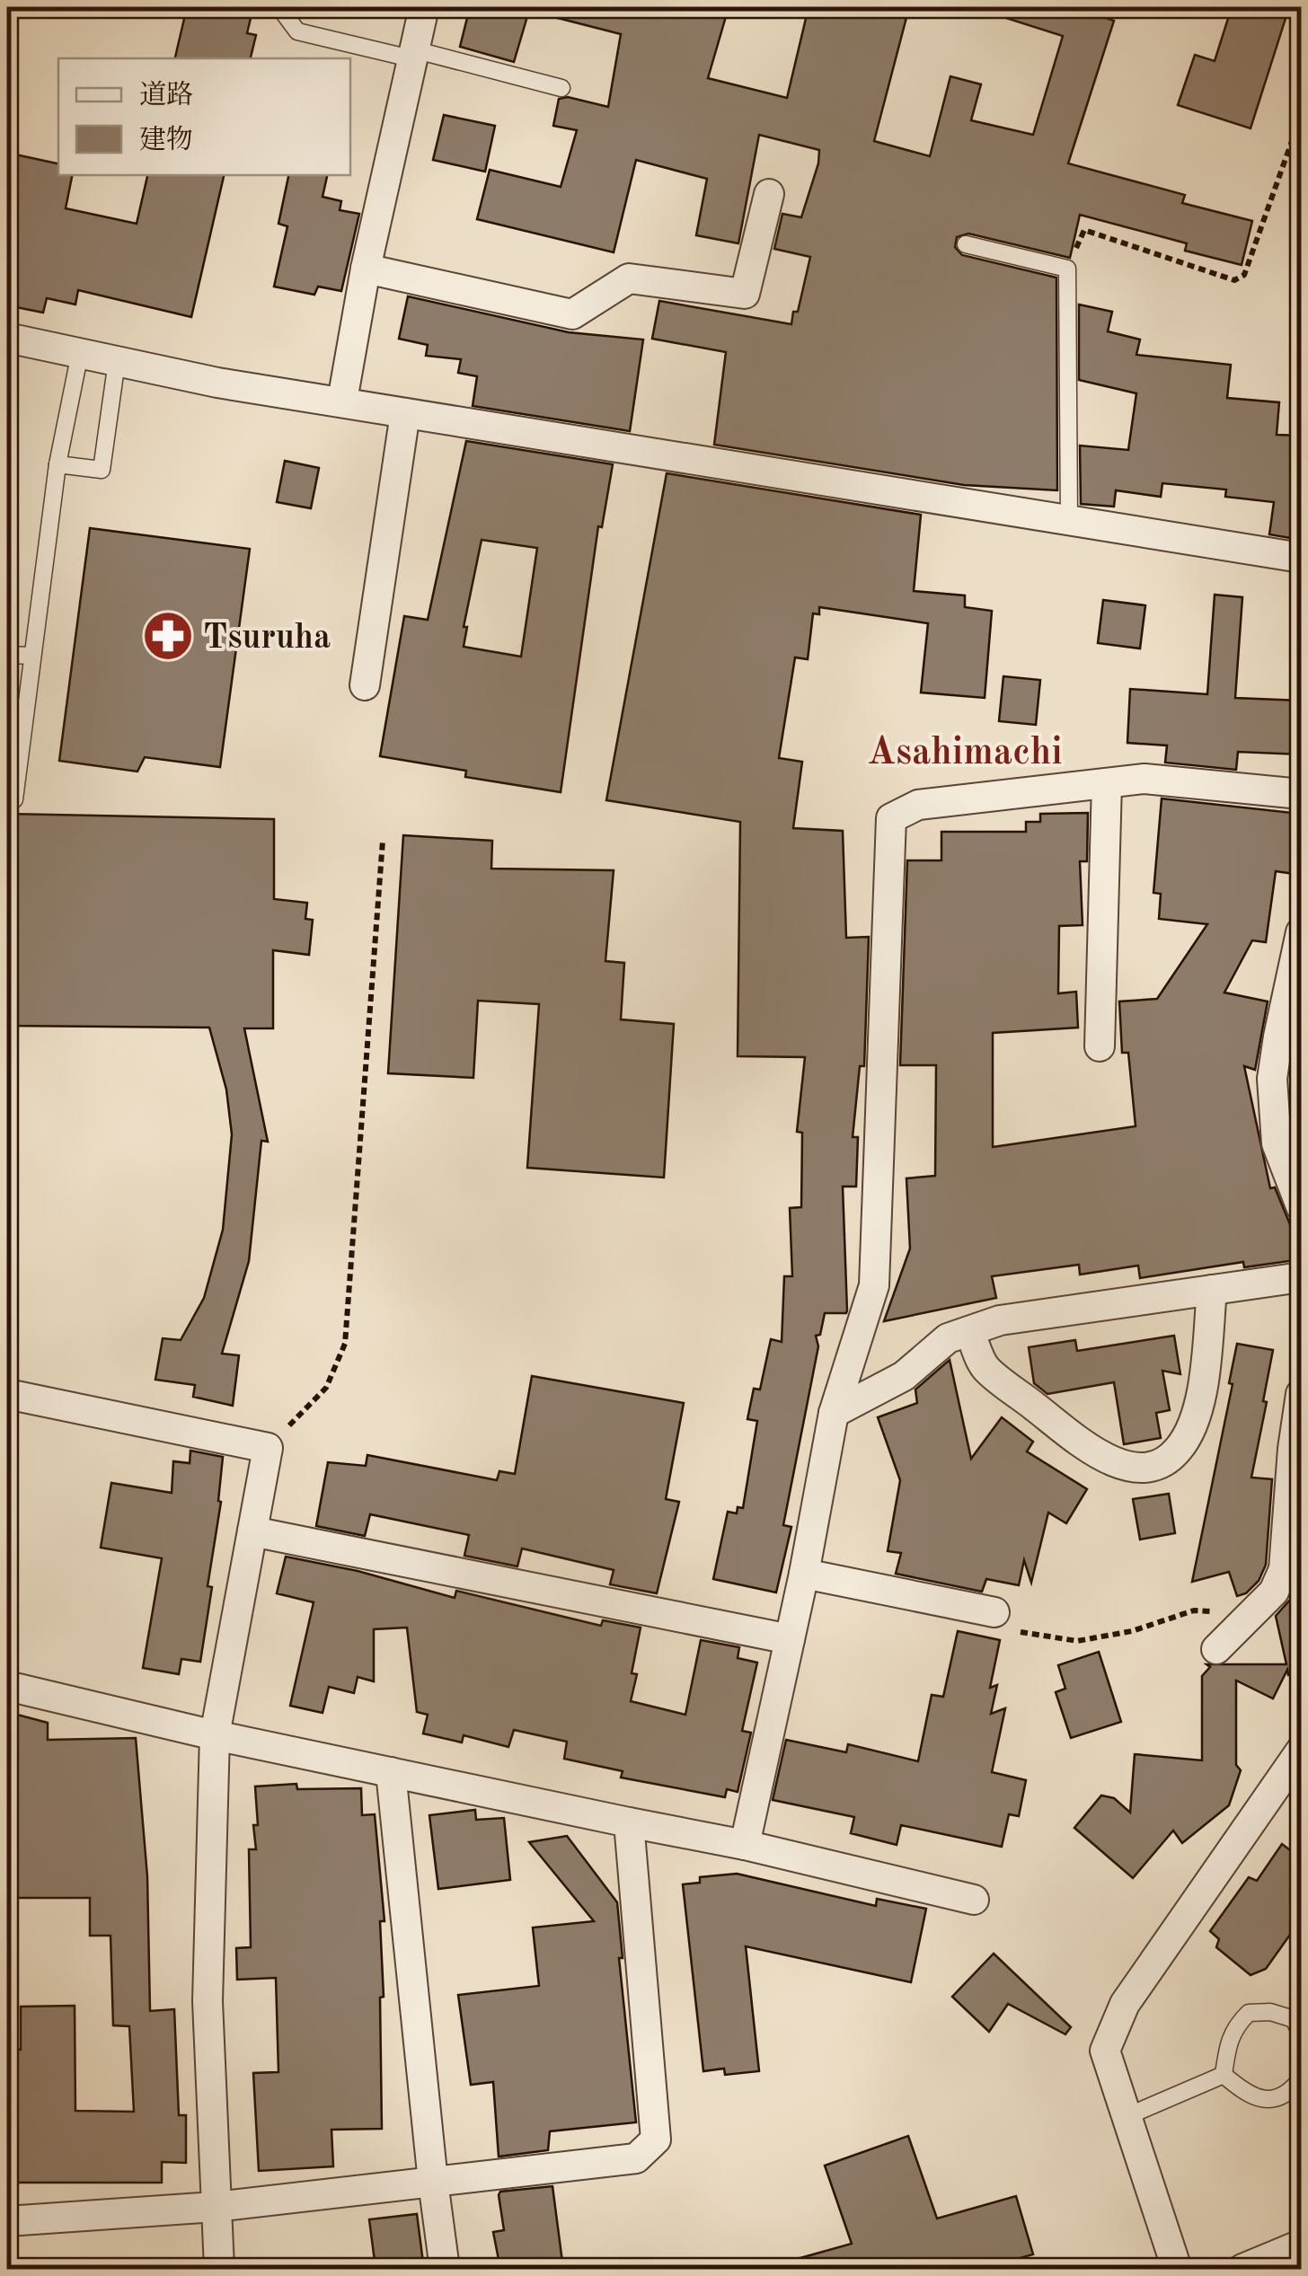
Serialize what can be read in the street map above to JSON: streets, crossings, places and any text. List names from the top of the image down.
{
  "districts": ["Asahimachi"],
  "places": {
    "pharmacy": ["Tsuruha"]
  },
  "legend": ["道路", "建物"]
}
